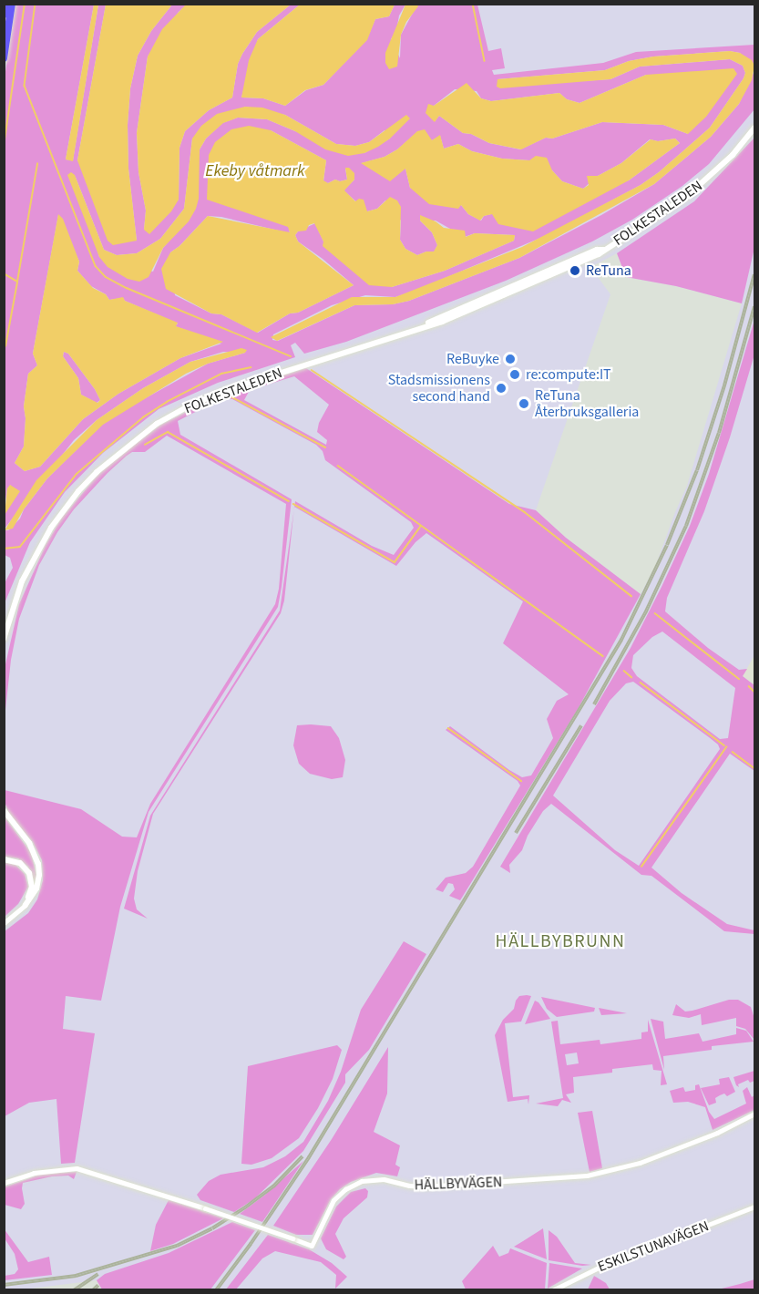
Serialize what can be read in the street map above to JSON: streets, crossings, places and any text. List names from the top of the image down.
{
  "streets": {
    "main road": ["FOLKESTALEDEN"],
    "street": ["HÄLLBYVÄGEN", "ESKILSTUNAVÄGEN"]
  },
  "districts": ["HÄLLBYBRUNN"],
  "water": ["Ekeby våtmark"],
  "places": [
    "ReTuna",
    "ReBuyke",
    "re:compute:IT",
    "Stadsmissionens second hand",
    "ReTuna Återbruksgalleria"
  ]
}
